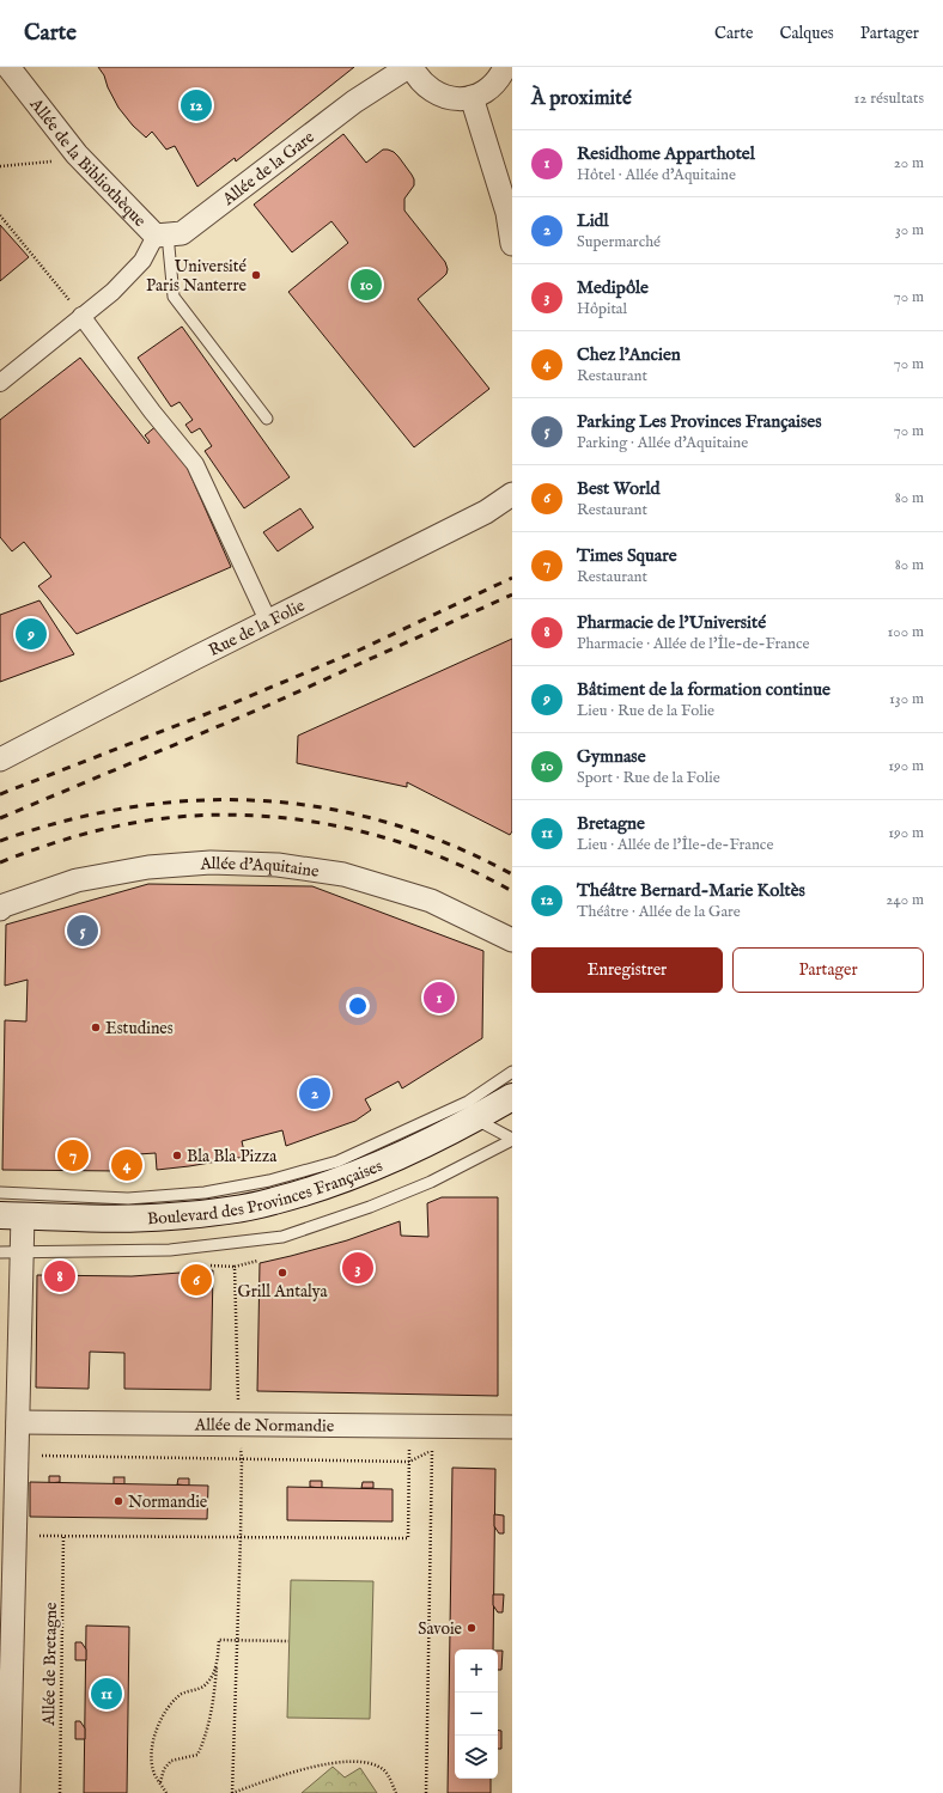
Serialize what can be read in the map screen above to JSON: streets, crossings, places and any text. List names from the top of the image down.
{
  "streets": {
    "main road": ["Boulevard des Provinces Françaises"],
    "street": [
      "Allée de la Bibliothèque",
      "Allée de la Gare",
      "Rue de la Folie",
      "Allée d'Aquitaine",
      "Allée de Normandie"
    ],
    "path": ["Allée de Bretagne"]
  },
  "crossings": [
    ["Allée de la Bibliothèque", "Allée de la Gare"]
  ],
  "places": [
    "Université Paris Nanterre",
    "Estudines",
    "Bla Bla Pizza",
    "Grill Antalya",
    "Normandie",
    "Savoie"
  ],
  "page": {
    "header": "Carte",
    "nav": ["Carte", "Calques", "Partager"],
    "heading": ["À proximité", "12 résultats"],
    "pins": [
      "12",
      "10",
      "9",
      "5",
      "1",
      "2",
      "7",
      "4",
      "3",
      "8",
      "6",
      "11"
    ],
    "list": [
      {
        "mark": "1",
        "name": "Residhome Apparthotel",
        "note": "Hôtel · Allée d'Aquitaine",
        "value": "20 m"
      },
      {
        "mark": "2",
        "name": "Lidl",
        "note": "Supermarché",
        "value": "30 m"
      },
      {
        "mark": "3",
        "name": "Medipôle",
        "note": "Hôpital",
        "value": "70 m"
      },
      {
        "mark": "4",
        "name": "Chez l'Ancien",
        "note": "Restaurant",
        "value": "70 m"
      },
      {
        "mark": "5",
        "name": "Parking Les Provinces Françaises",
        "note": "Parking · Allée d'Aquitaine",
        "value": "70 m"
      },
      {
        "mark": "6",
        "name": "Best World",
        "note": "Restaurant",
        "value": "80 m"
      },
      {
        "mark": "7",
        "name": "Times Square",
        "note": "Restaurant",
        "value": "80 m"
      },
      {
        "mark": "8",
        "name": "Pharmacie de l'Université",
        "note": "Pharmacie · Allée de l'Île-de-France",
        "value": "100 m"
      },
      {
        "mark": "9",
        "name": "Bâtiment de la formation continue",
        "note": "Lieu · Rue de la Folie",
        "value": "130 m"
      },
      {
        "mark": "10",
        "name": "Gymnase",
        "note": "Sport · Rue de la Folie",
        "value": "190 m"
      },
      {
        "mark": "11",
        "name": "Bretagne",
        "note": "Lieu · Allée de l'Île-de-France",
        "value": "190 m"
      },
      {
        "mark": "12",
        "name": "Théâtre Bernard-Marie Koltès",
        "note": "Théâtre · Allée de la Gare",
        "value": "240 m"
      }
    ],
    "buttons": ["Enregistrer", "Partager"],
    "map_buttons": ["+", "−"]
  }
}
